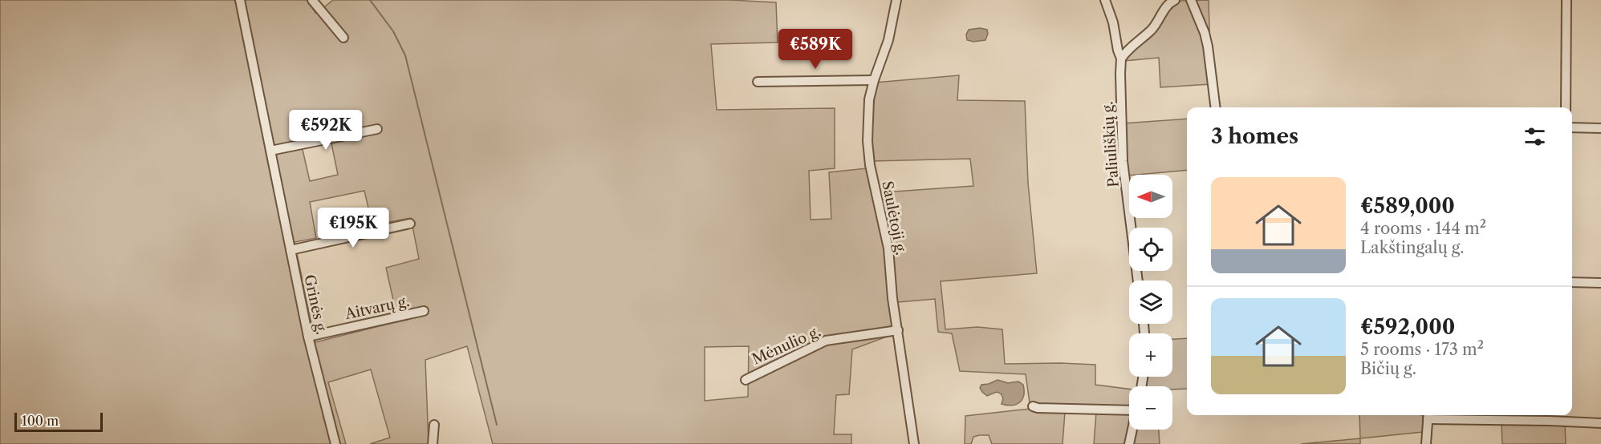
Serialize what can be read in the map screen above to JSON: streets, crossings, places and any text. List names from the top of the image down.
{
  "streets": {
    "street": [
      "Paliuliškių g.",
      "Saulėtoji g.",
      "Grinės g.",
      "Aitvarų g.",
      "Mėnulio g."
    ]
  },
  "crossings": [
    ["Saulėtoji g.", "Mėnulio g."],
    ["Grinės g.", "Aitvarų g."]
  ],
  "scale_bar": "100 m",
  "north": "left",
  "page": {
    "price": ["€589K", "€592K", "€195K"],
    "heading": "3 homes",
    "list": [
      {
        "name": "€589,000",
        "note": "4 rooms · 144 m² · Lakštingalų g."
      },
      {
        "name": "€592,000",
        "note": "5 rooms · 173 m² · Bičių g."
      }
    ],
    "map_buttons": ["+", "−"],
    "scale": "100 m"
  }
}
